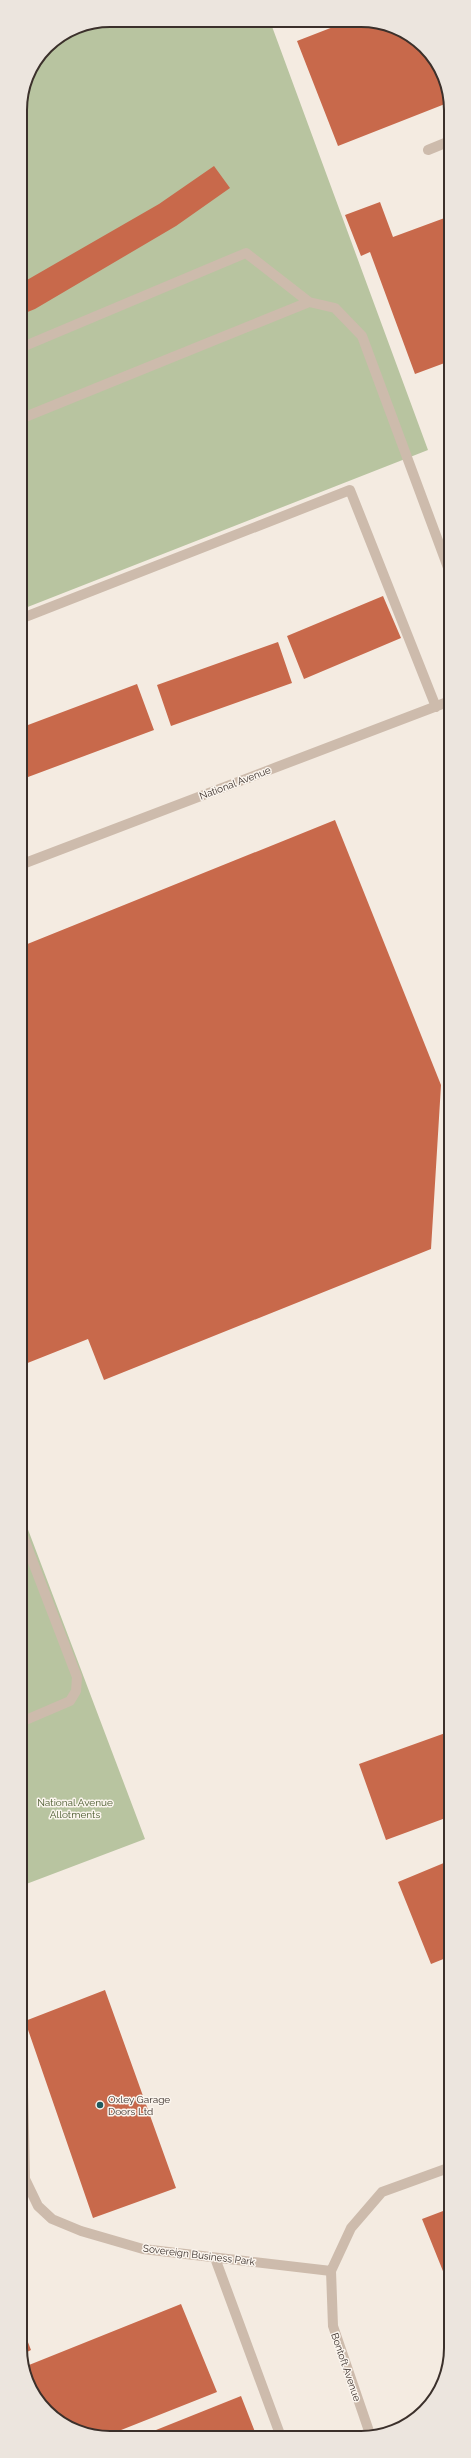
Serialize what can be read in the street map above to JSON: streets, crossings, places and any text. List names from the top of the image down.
{
  "streets": {
    "street": ["National Avenue", "Sovereign Business Park", "Bontoft Avenue"]
  },
  "crossings": [
    ["Sovereign Business Park", "Bontoft Avenue"]
  ],
  "parks": ["National Avenue Allotments"],
  "places": ["Oxley Garage Doors Ltd"]
}
